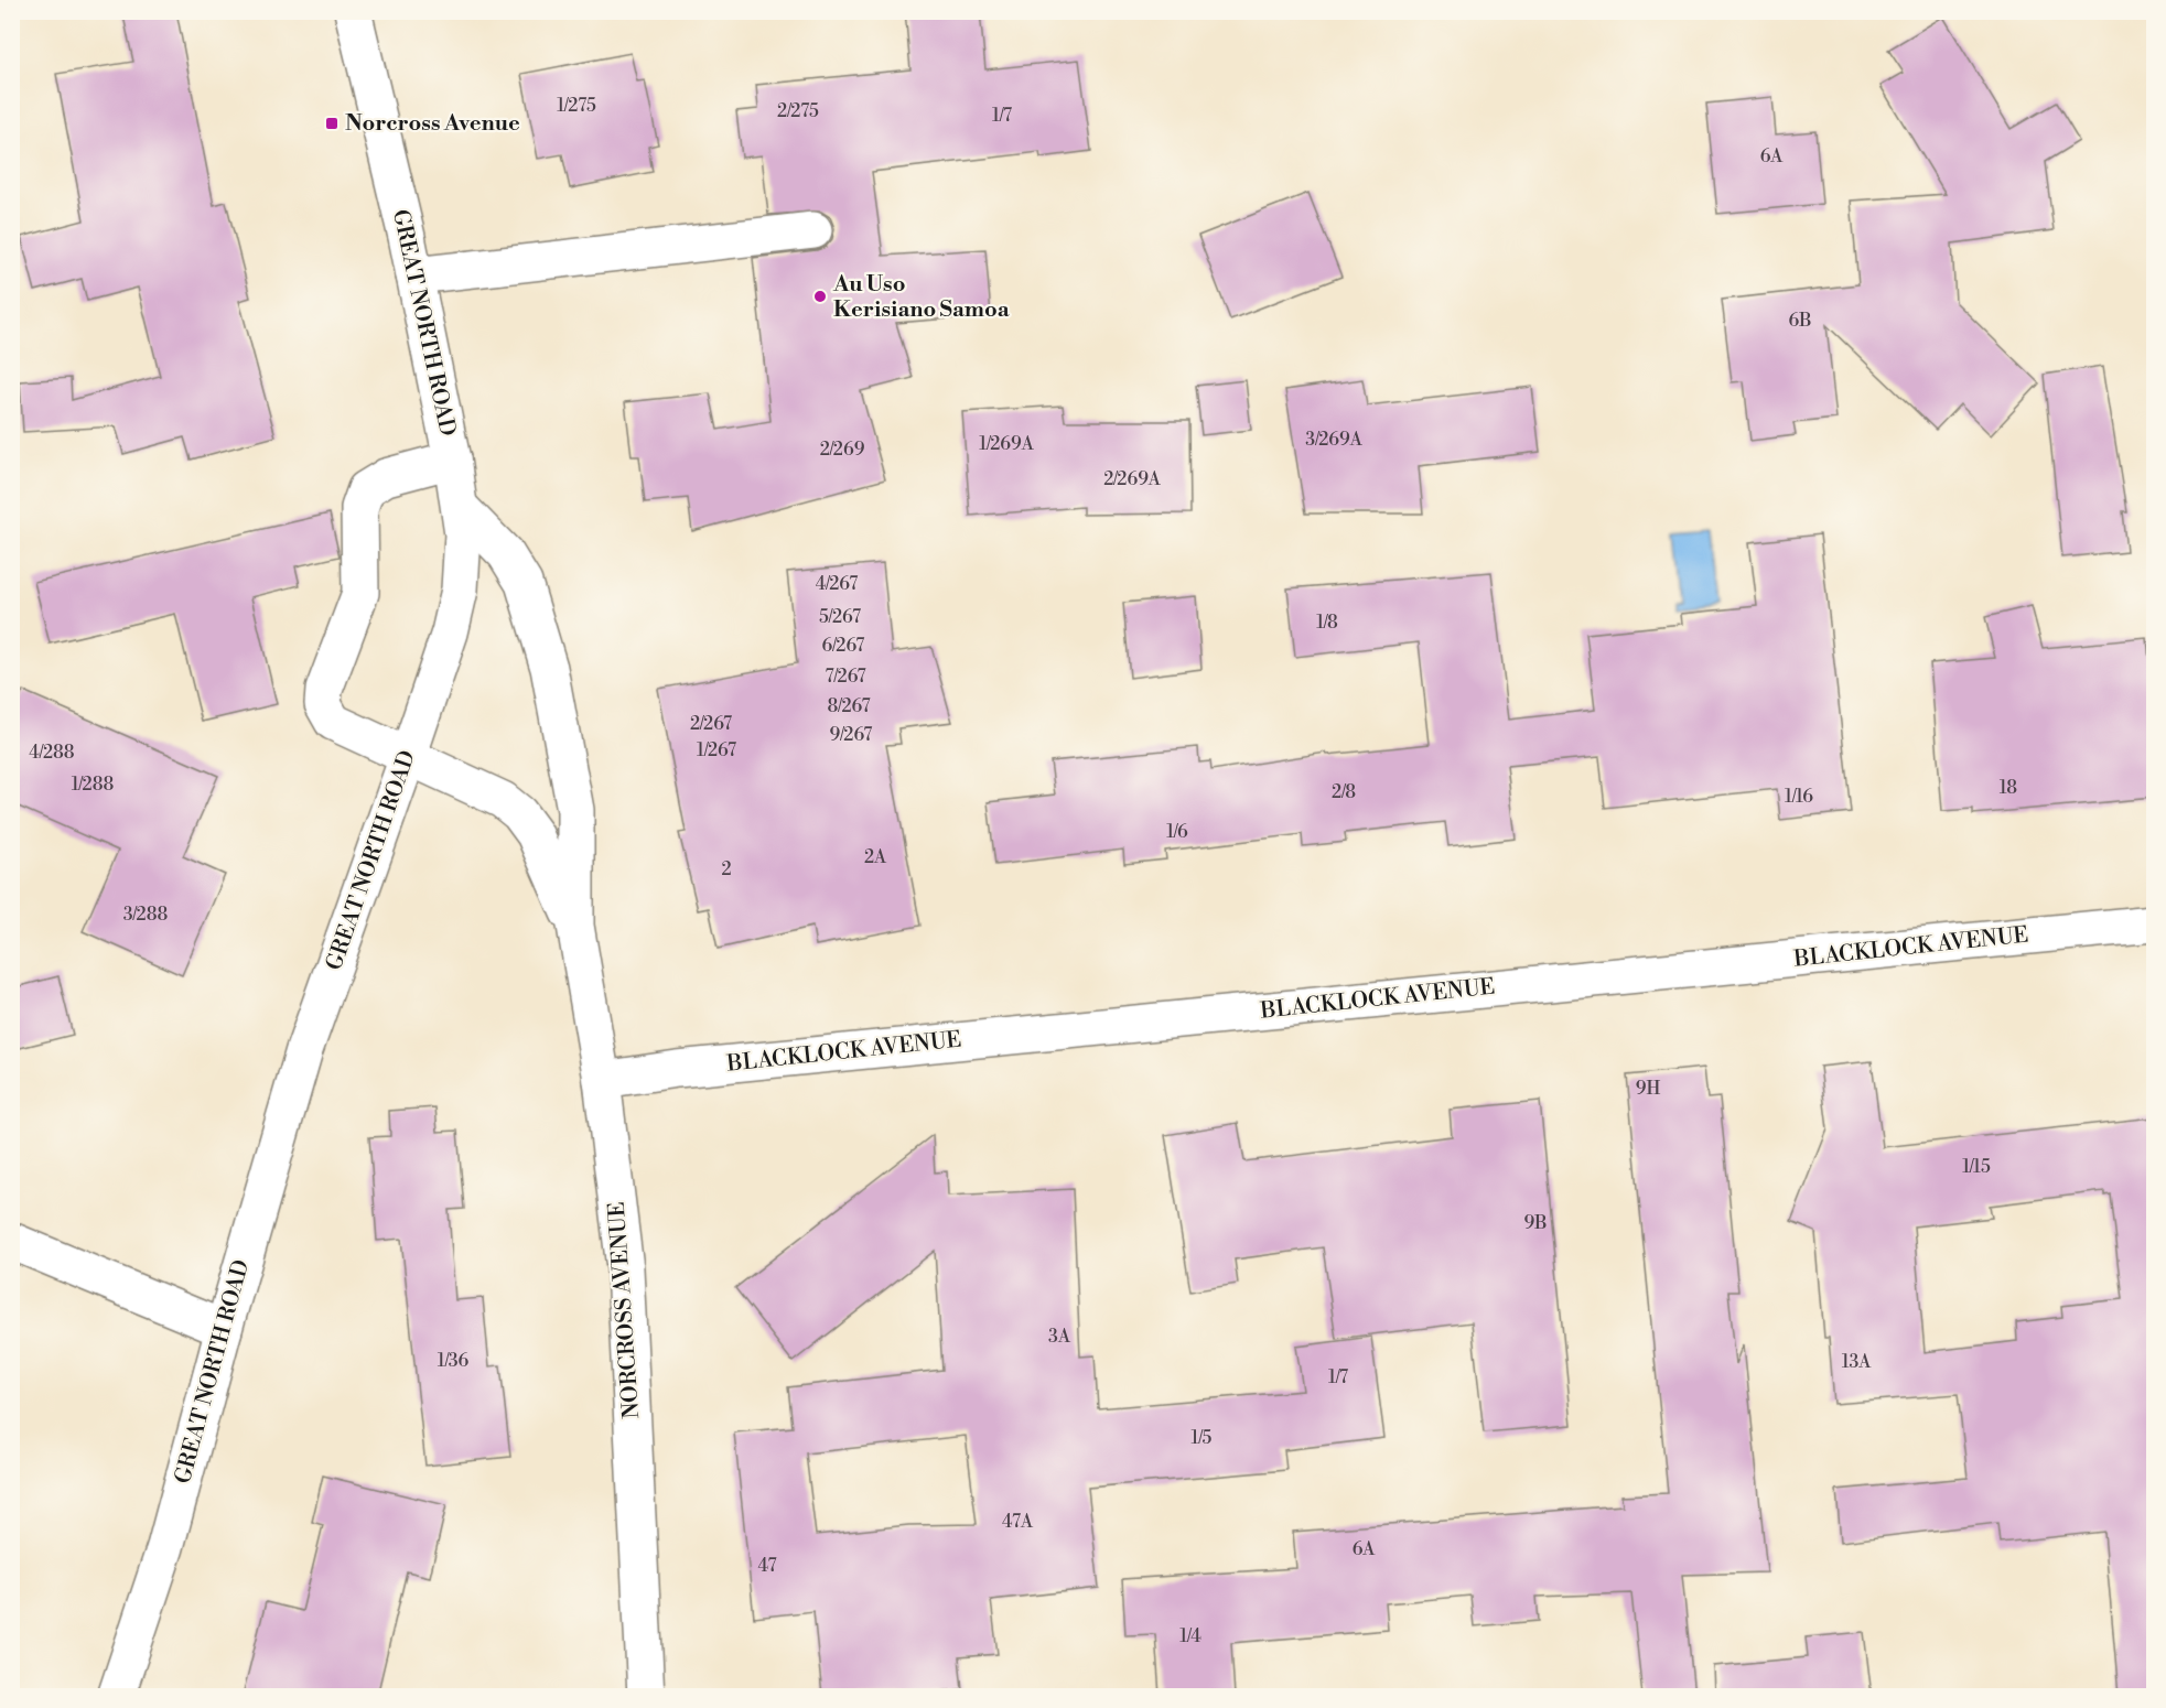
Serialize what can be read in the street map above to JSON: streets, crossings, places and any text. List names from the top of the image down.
{
  "streets": {
    "street": ["GREAT NORTH ROAD", "BLACKLOCK AVENUE", "NORCROSS AVENUE"]
  },
  "crossings": [
    ["GREAT NORTH ROAD", "NORCROSS AVENUE"],
    ["BLACKLOCK AVENUE", "NORCROSS AVENUE"]
  ],
  "places": {
    "transit": ["Norcross Avenue"],
    "other": ["Au Uso Kerisiano Samoa"]
  },
  "house_numbers": [
    "1/275",
    "2/275",
    "1/7",
    "6A",
    "6B",
    "3/269A",
    "1/269A",
    "2/269",
    "2/269A",
    "4/267",
    "5/267",
    "1/8",
    "6/267",
    "7/267",
    "8/267",
    "2/267",
    "9/267",
    "1/267",
    "4/288",
    "1/288",
    "18",
    "2/8",
    "1/16",
    "1/6",
    "2A",
    "2",
    "3/288",
    "9H",
    "1/15",
    "9B",
    "3A",
    "1/36",
    "13A",
    "1/7",
    "1/5",
    "47A",
    "6A",
    "47",
    "1/4"
  ]
}
